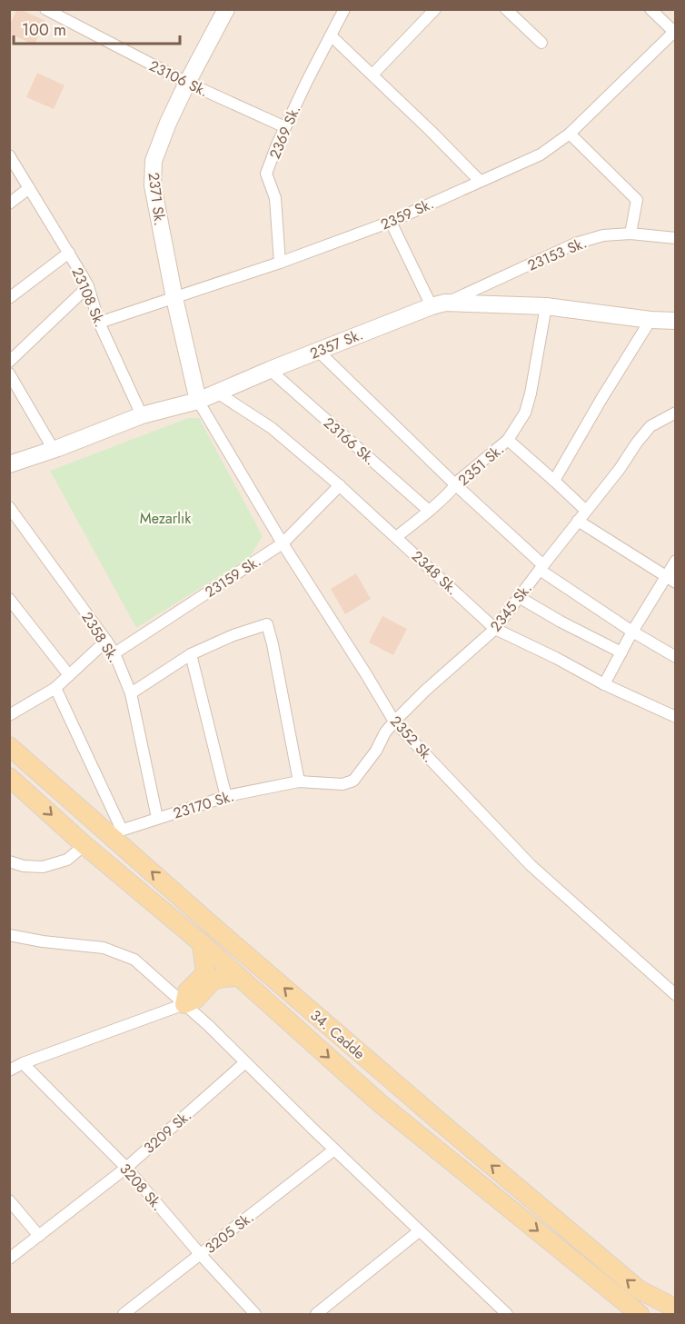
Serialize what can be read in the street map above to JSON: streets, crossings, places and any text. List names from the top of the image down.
{
  "streets": {
    "main road": ["34. Cadde"],
    "street": [
      "23106 Sk.",
      "2369 Sk.",
      "2371 Sk.",
      "2359 Sk.",
      "23153 Sk.",
      "23108 Sk.",
      "2357 Sk.",
      "23166 Sk.",
      "2351 Sk.",
      "2348 Sk.",
      "23159 Sk.",
      "2345 Sk.",
      "2358 Sk.",
      "2352 Sk.",
      "23170 Sk.",
      "3209 Sk.",
      "3208 Sk.",
      "3205 Sk."
    ]
  },
  "crossings": [
    ["23106 Sk.", "2369 Sk."],
    ["23106 Sk.", "2371 Sk."],
    ["2369 Sk.", "2359 Sk."],
    ["2371 Sk.", "2359 Sk."],
    ["2371 Sk.", "2357 Sk."],
    ["2371 Sk.", "2352 Sk."],
    ["2359 Sk.", "23108 Sk."],
    ["23153 Sk.", "2357 Sk."],
    ["23108 Sk.", "2357 Sk."],
    ["2357 Sk.", "23166 Sk."],
    ["2357 Sk.", "2351 Sk."],
    ["2357 Sk.", "2348 Sk."],
    ["2357 Sk.", "2352 Sk."],
    ["23166 Sk.", "2351 Sk."],
    ["2351 Sk.", "2348 Sk."],
    ["2348 Sk.", "23159 Sk."],
    ["2348 Sk.", "2345 Sk."],
    ["23159 Sk.", "2358 Sk."],
    ["23159 Sk.", "2352 Sk."],
    ["2345 Sk.", "2352 Sk."],
    ["2345 Sk.", "23170 Sk."],
    ["2358 Sk.", "23170 Sk."],
    ["23170 Sk.", "34. Cadde"],
    ["3209 Sk.", "3208 Sk."],
    ["3208 Sk.", "3205 Sk."]
  ],
  "parks": ["Mezarlık"],
  "scale_bar": "100 m"
}
